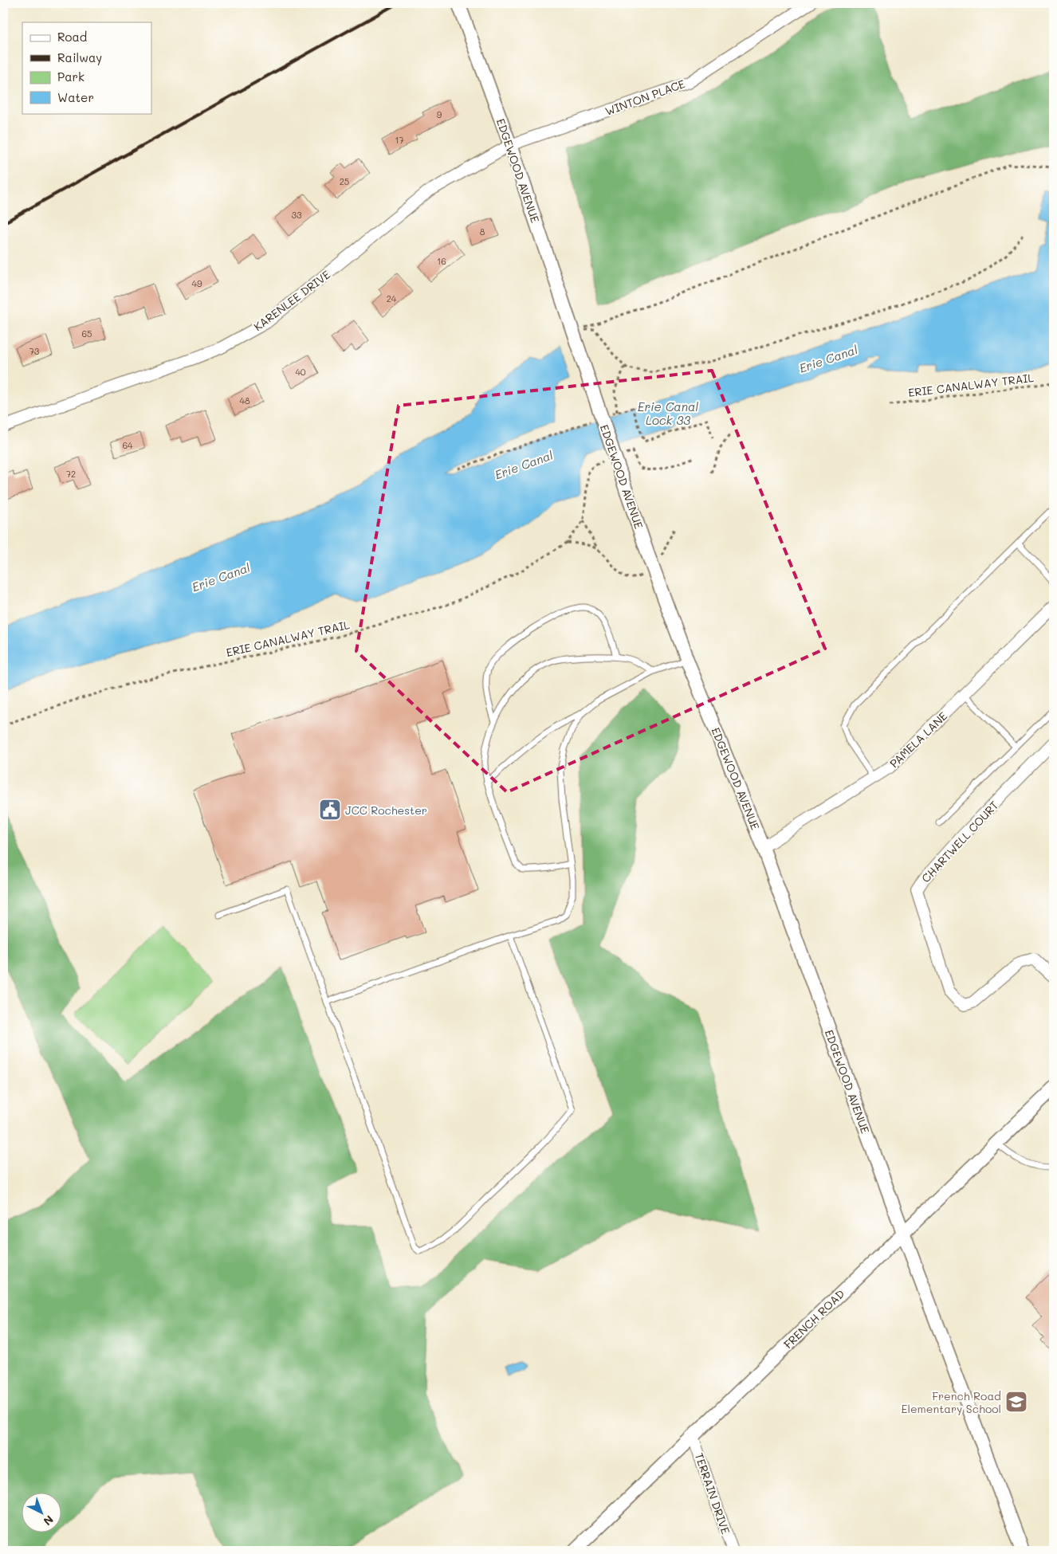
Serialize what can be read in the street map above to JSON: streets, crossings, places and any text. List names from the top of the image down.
{
  "streets": {
    "street": [
      "WINTON PLACE",
      "EDGEWOOD AVENUE",
      "KARENLEE DRIVE",
      "PAMELA LANE",
      "CHARTWELL COURT",
      "FRENCH ROAD",
      "TERRAIN DRIVE"
    ],
    "path": ["ERIE CANALWAY TRAIL"]
  },
  "crossings": [
    ["WINTON PLACE", "EDGEWOOD AVENUE"],
    ["WINTON PLACE", "KARENLEE DRIVE"],
    ["EDGEWOOD AVENUE", "KARENLEE DRIVE"],
    ["EDGEWOOD AVENUE", "PAMELA LANE"],
    ["EDGEWOOD AVENUE", "FRENCH ROAD"],
    ["FRENCH ROAD", "TERRAIN DRIVE"]
  ],
  "water": ["Erie Canal", "Erie Canal Lock 33"],
  "places": {
    "public building": ["JCC Rochester"],
    "school or university": ["French Road Elementary School"]
  },
  "house_numbers": [
    "9",
    "17",
    "25",
    "33",
    "8",
    "16",
    "49",
    "24",
    "65",
    "73",
    "40",
    "48",
    "64",
    "72"
  ],
  "legend": [
    "Road",
    "Railway",
    "Park",
    "Water"
  ],
  "north": "bottom right"
}
